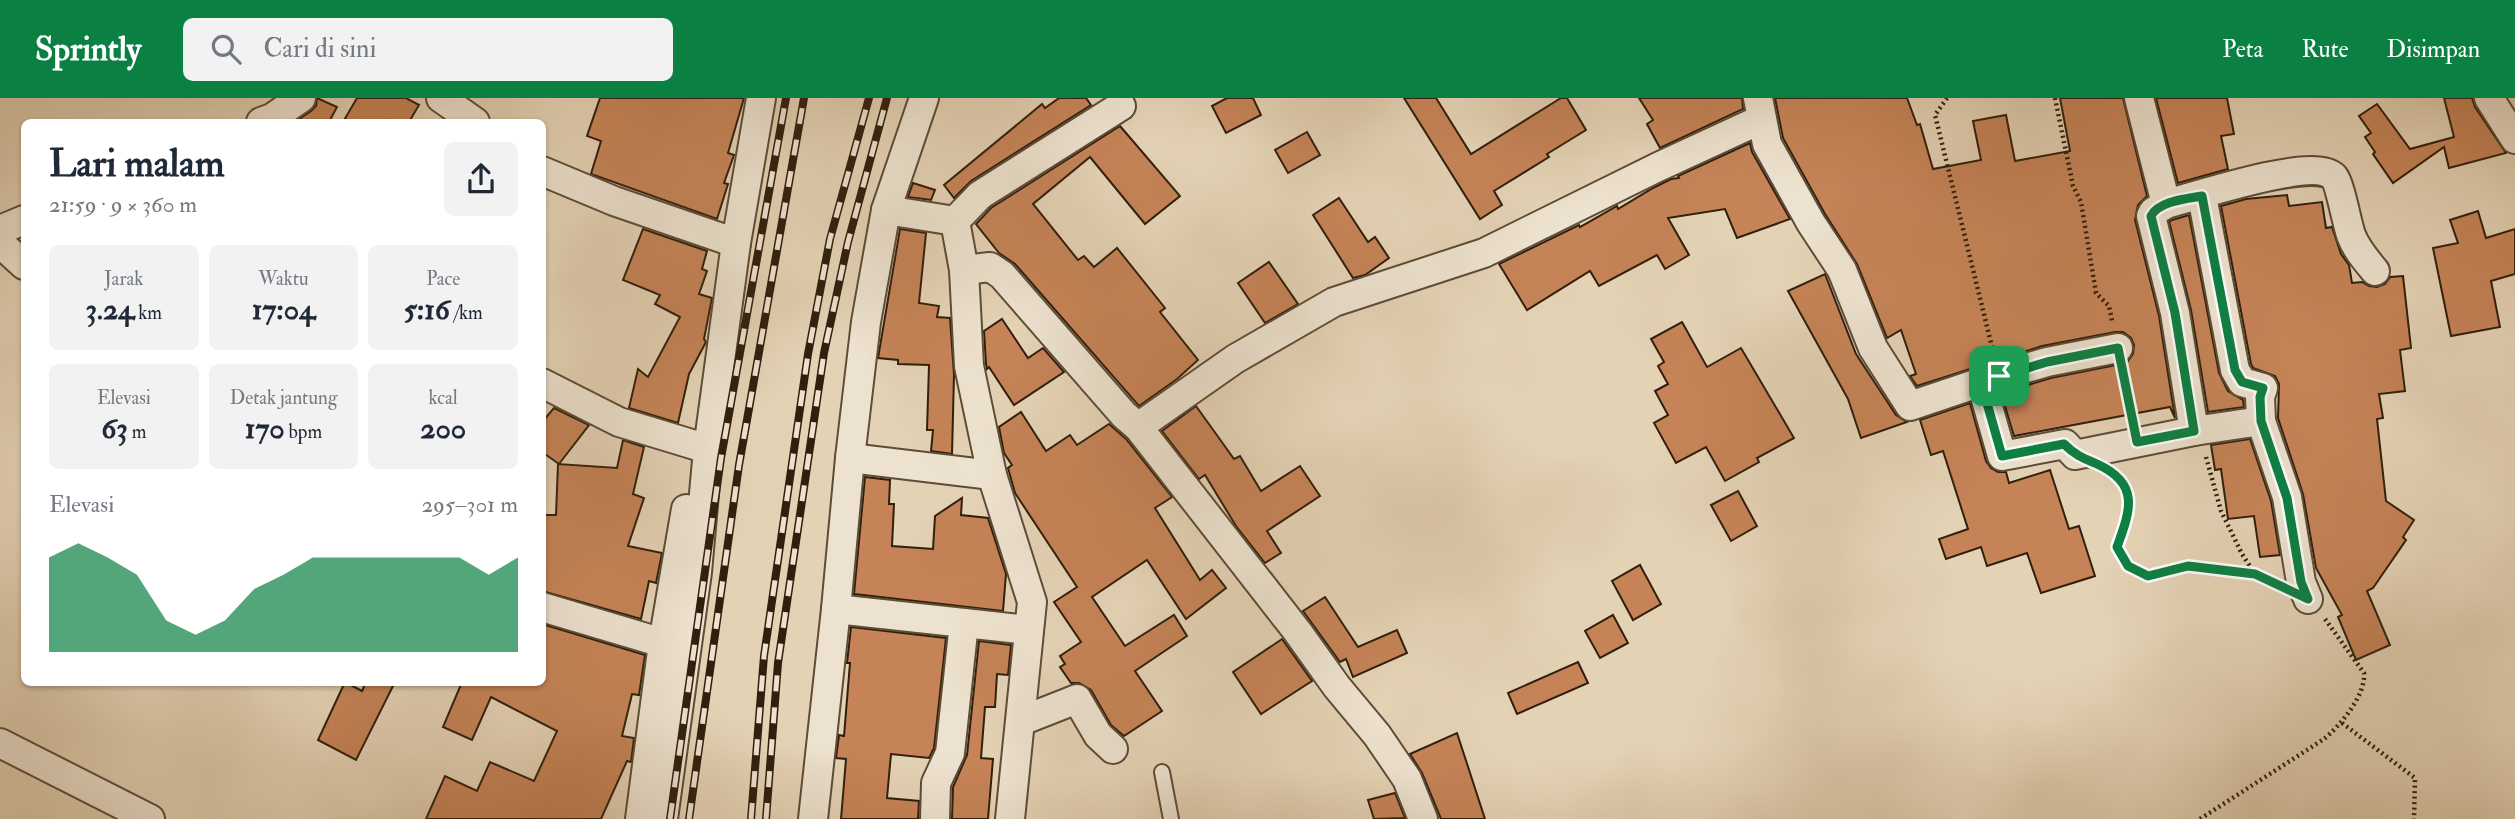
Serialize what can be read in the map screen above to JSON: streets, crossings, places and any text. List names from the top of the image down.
{
  "page": {
    "header": "Sprintly",
    "search": "Cari di sini",
    "nav": ["Peta", "Rute", "Disimpan"],
    "heading": ["Lari malam", "21:59 · 9 × 360 m"],
    "stats": [
      ["Jarak", "3.24 km"],
      ["Waktu", "17:04"],
      ["Pace", "5:16 /km"],
      ["Elevasi", "63 m"],
      ["Detak jantung", "170 bpm"],
      ["kcal", "200"]
    ],
    "chart": ["Elevasi", "295–301 m"]
  }
}
